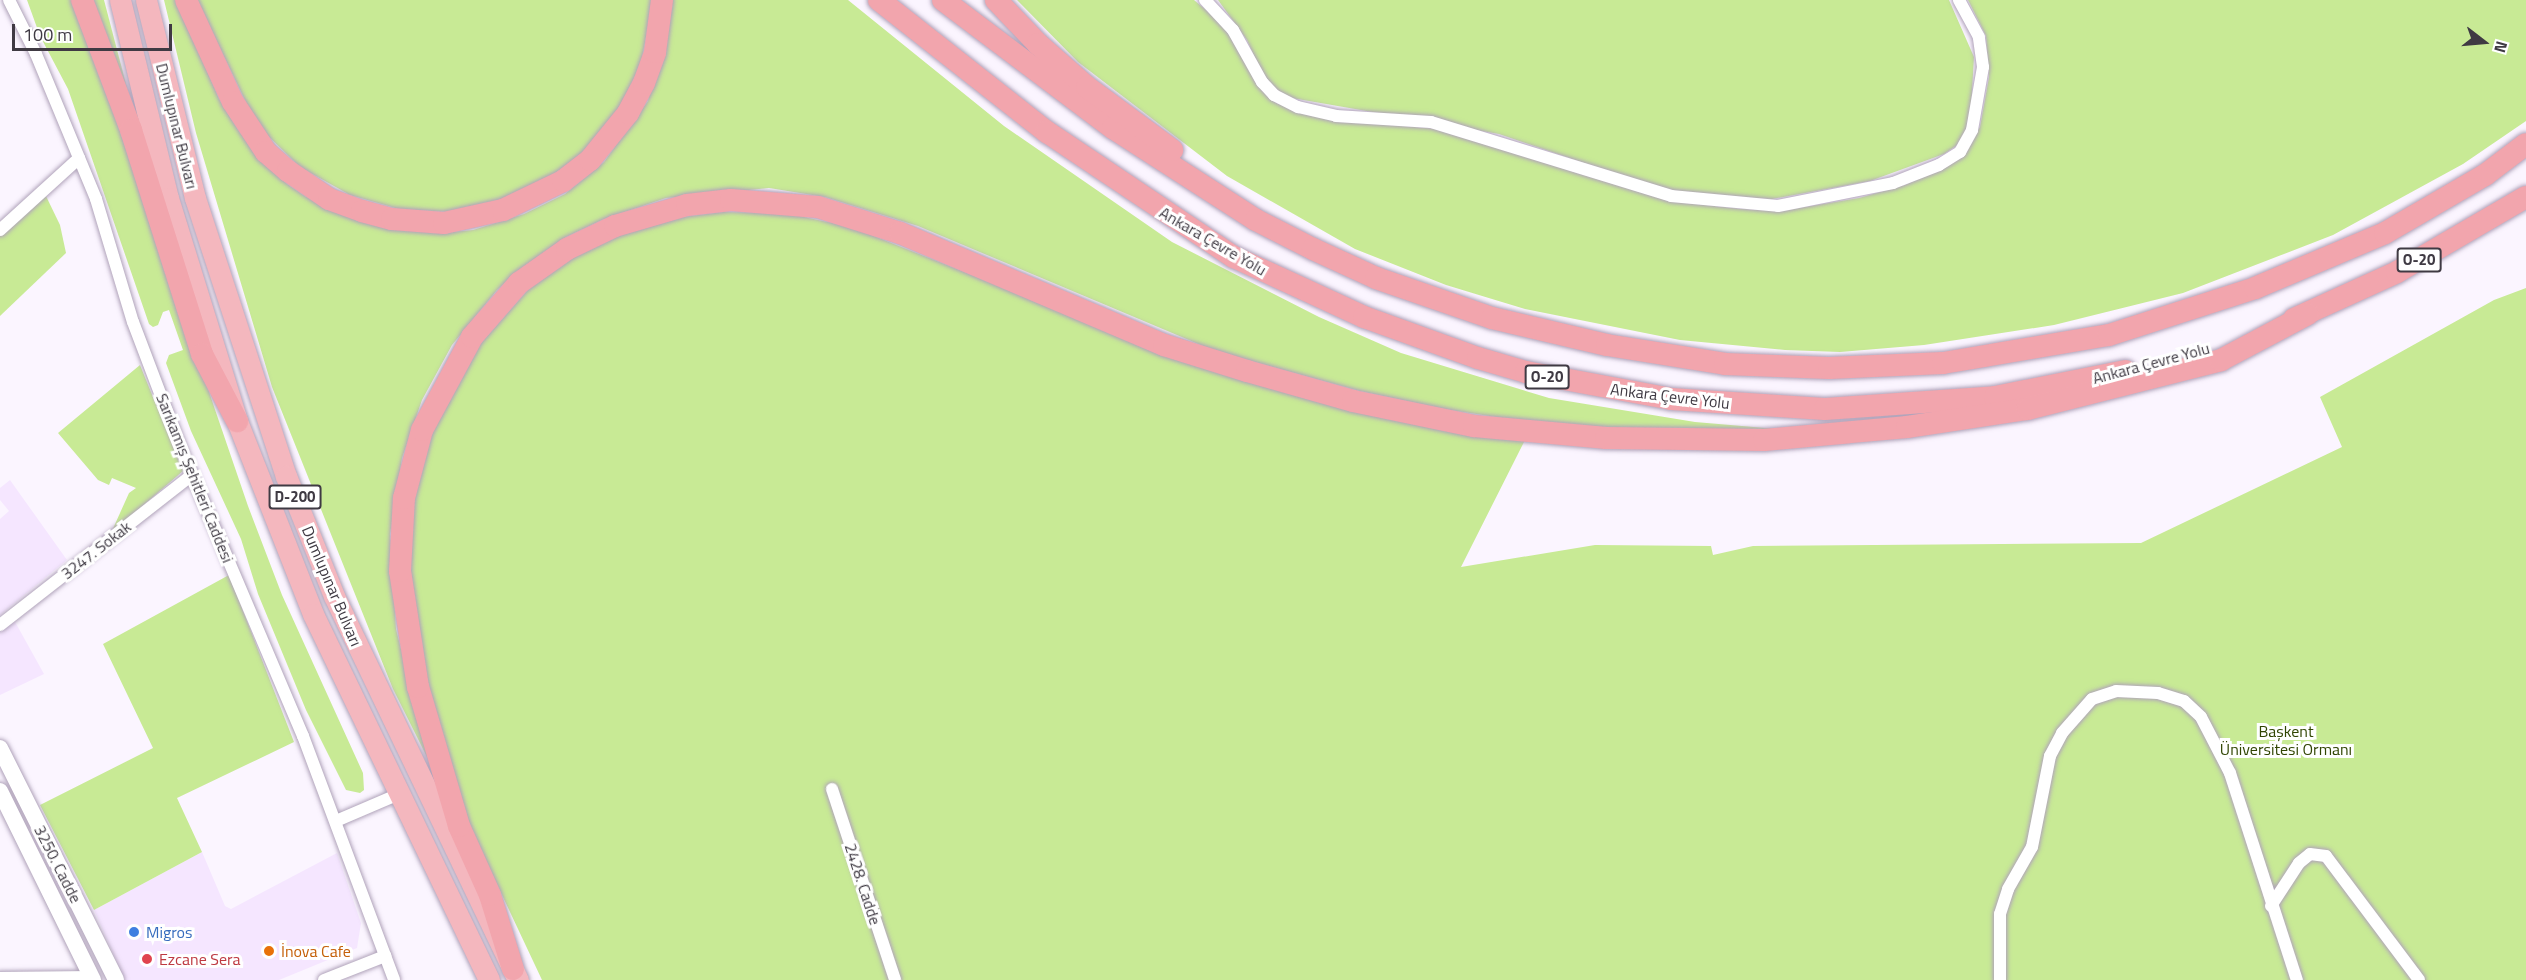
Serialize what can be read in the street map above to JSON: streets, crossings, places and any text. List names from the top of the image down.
{
  "streets": {
    "highway": [
      "Dumlupınar Bulvarı",
      "Ankara Çevre Yolu",
      "O-20",
      "D-200"
    ],
    "street": [
      "Sarıkamış Şehitleri Caddesi",
      "3247. Sokak",
      "3250. Cadde",
      "2428. Cadde"
    ]
  },
  "crossings": [
    ["Sarıkamış Şehitleri Caddesi", "3247. Sokak"]
  ],
  "parks": ["Başkent Üniversitesi Ormanı"],
  "places": ["Migros", "İnova Cafe", "Ezcane Sera"],
  "scale_bar": "100 m",
  "north": "right"
}
